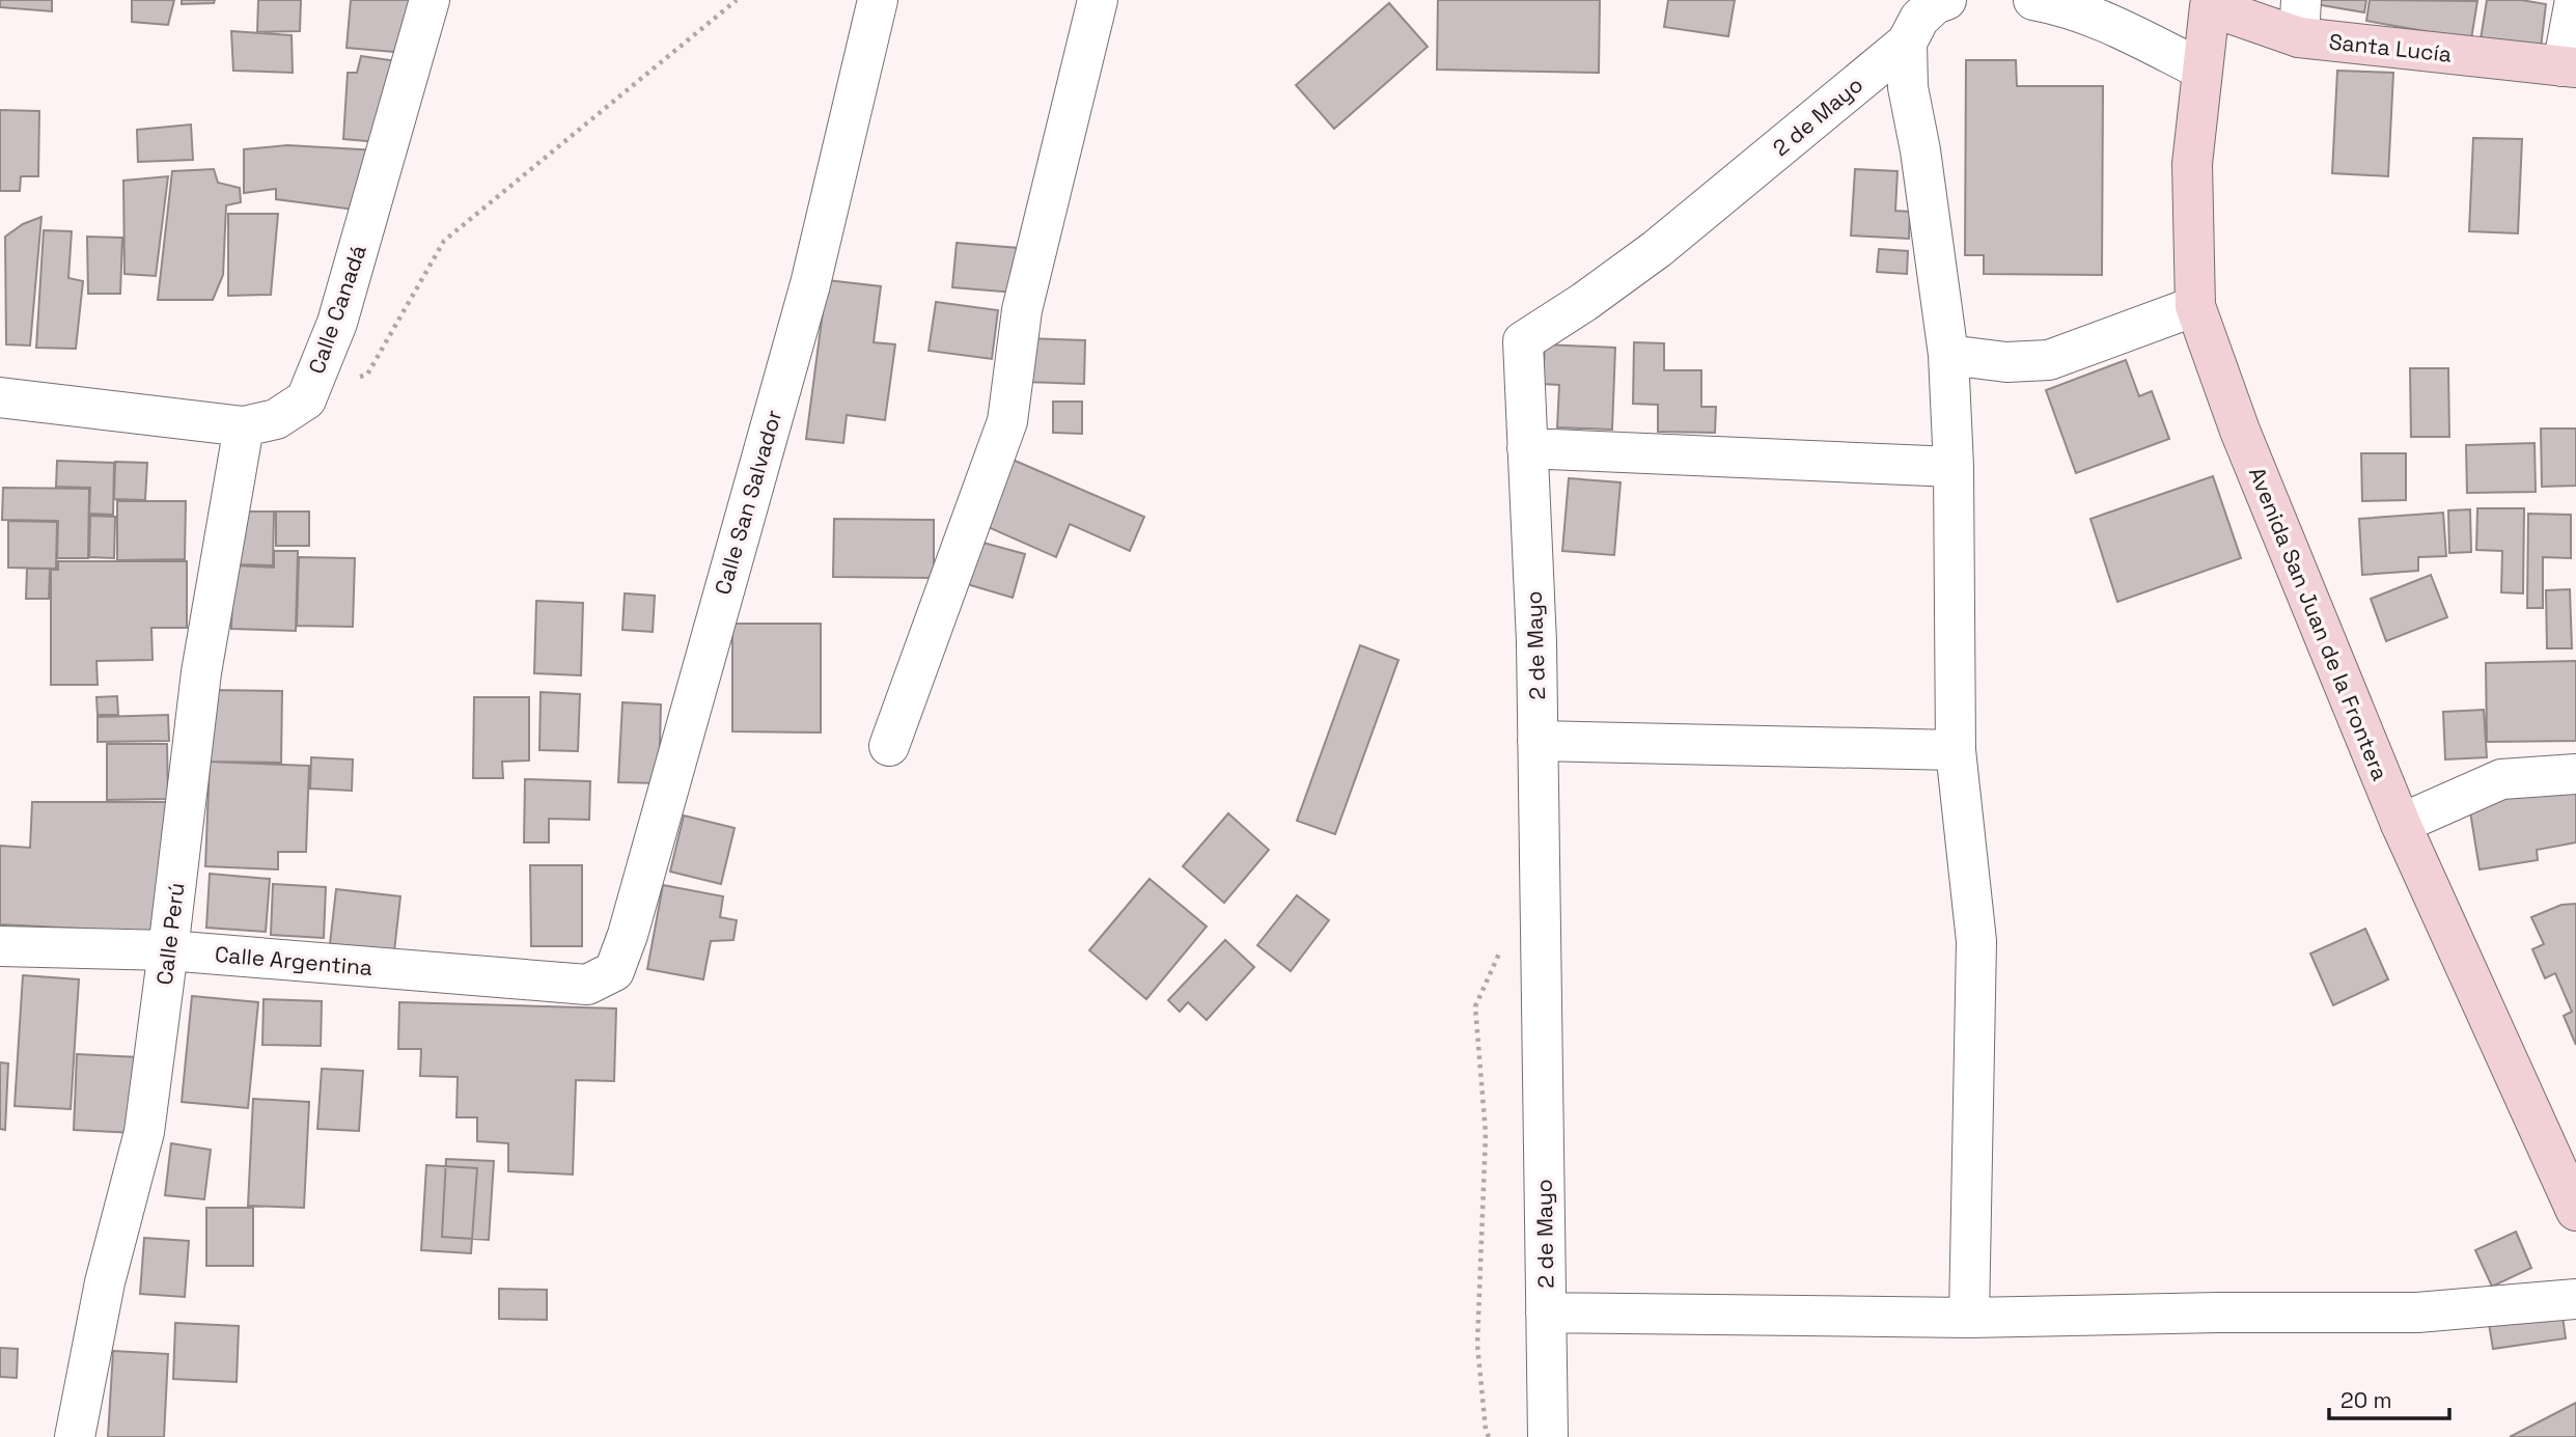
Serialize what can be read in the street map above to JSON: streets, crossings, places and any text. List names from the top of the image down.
{
  "streets": {
    "street": [
      "Santa Lucía",
      "2 de Mayo",
      "Calle Canadá",
      "Calle San Salvador",
      "Avenida San Juan de la Frontera",
      "Calle Perú",
      "Calle Argentina"
    ]
  },
  "crossings": [
    ["Santa Lucía", "Avenida San Juan de la Frontera"],
    ["Calle Canadá", "Calle Perú"],
    ["Calle San Salvador", "Calle Argentina"],
    ["Calle Perú", "Calle Argentina"]
  ],
  "scale_bar": "20 m"
}
